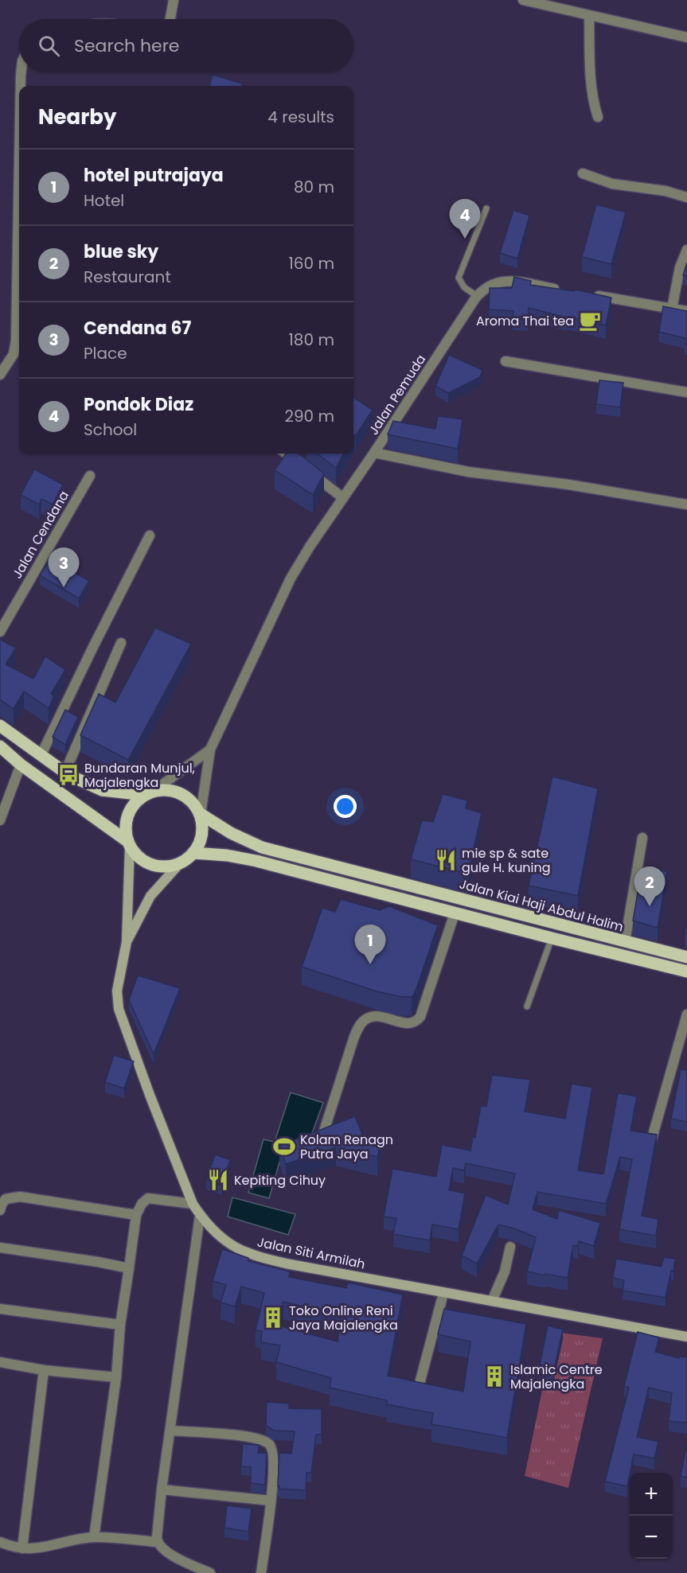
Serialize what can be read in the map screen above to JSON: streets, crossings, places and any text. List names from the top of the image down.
{
  "streets": {
    "main road": ["Jalan Kiai Haji Abdul Halim", "Jalan Siti Armilah"],
    "street": ["Jalan Pemuda", "Jalan Cendana"]
  },
  "places": {
    "cafe": ["Aroma Thai tea"],
    "bus stop": ["Bundaran Munjul, Majalengka"],
    "restaurant": ["mie sp & sate gule H. kuning", "Kepiting Cihuy"],
    "sports": ["Kolam Renagn Putra Jaya"],
    "building": ["Toko Online Reni Jaya Majalengka", "Islamic Centre Majalengka"]
  },
  "page": {
    "search": "Search here",
    "heading": ["Nearby", "4 results"],
    "list": [
      {
        "mark": "1",
        "name": "hotel putrajaya",
        "note": "Hotel",
        "value": "80 m"
      },
      {
        "mark": "2",
        "name": "blue sky",
        "note": "Restaurant",
        "value": "160 m"
      },
      {
        "mark": "3",
        "name": "Cendana 67",
        "note": "Place",
        "value": "180 m"
      },
      {
        "mark": "4",
        "name": "Pondok Diaz",
        "note": "School",
        "value": "290 m"
      }
    ],
    "pins": [
      "4",
      "3",
      "2",
      "1"
    ],
    "map_buttons": ["+", "−"]
  }
}
